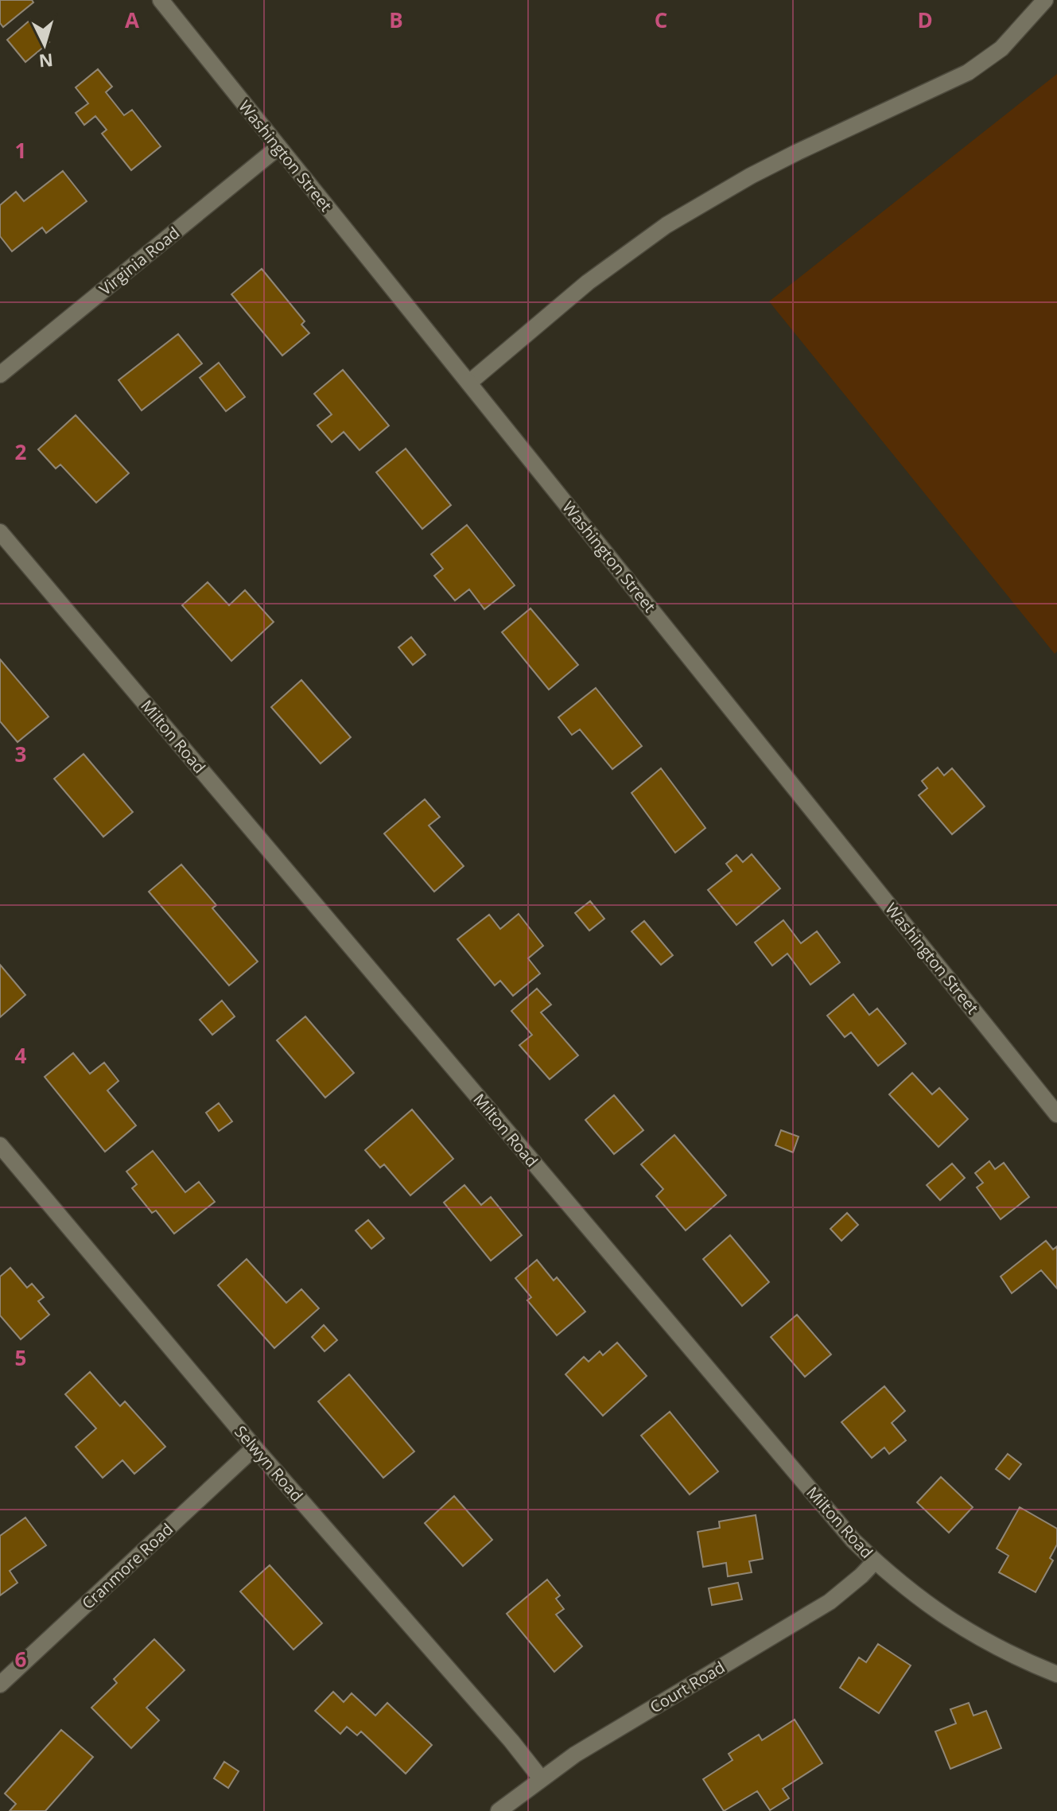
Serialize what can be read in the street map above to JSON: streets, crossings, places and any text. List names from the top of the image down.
{
  "streets": {
    "street": [
      "Washington Street",
      "Virginia Road",
      "Milton Road",
      "Selwyn Road",
      "Cranmore Road",
      "Court Road"
    ]
  },
  "crossings": [
    ["Washington Street", "Virginia Road"],
    ["Milton Road", "Court Road"],
    ["Selwyn Road", "Cranmore Road"],
    ["Selwyn Road", "Court Road"]
  ],
  "north": "bottom",
  "grid": {
    "columns": [
      "A",
      "B",
      "C",
      "D"
    ],
    "rows": [
      "1",
      "2",
      "3",
      "4",
      "5",
      "6"
    ]
  }
}
